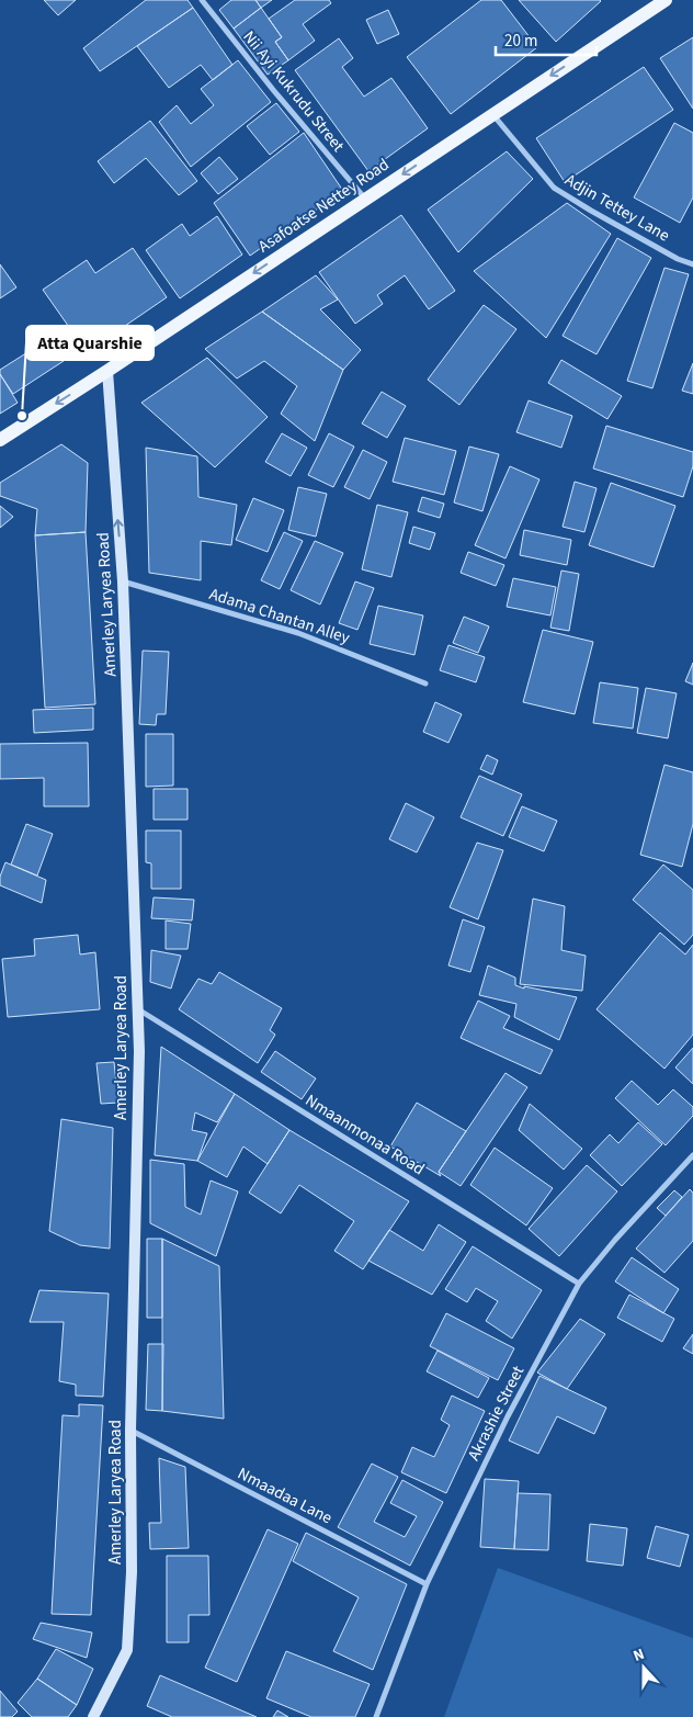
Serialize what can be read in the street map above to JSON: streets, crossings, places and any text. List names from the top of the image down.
{
  "streets": {
    "main road": ["Asafoatse Nettey Road"],
    "street": [
      "Nii Ayi Kukrudu Street",
      "Adjin Tettey Lane",
      "Amerley Laryea Road",
      "Adama Chantan Alley",
      "Nmaanmonaa Road",
      "Akrashie Street",
      "Nmaadaa Lane"
    ]
  },
  "crossings": [
    ["Nii Ayi Kukrudu Street", "Asafoatse Nettey Road"],
    ["Asafoatse Nettey Road", "Adjin Tettey Lane"],
    ["Asafoatse Nettey Road", "Amerley Laryea Road"],
    ["Amerley Laryea Road", "Adama Chantan Alley"],
    ["Amerley Laryea Road", "Nmaanmonaa Road"],
    ["Amerley Laryea Road", "Nmaadaa Lane"],
    ["Nmaanmonaa Road", "Akrashie Street"],
    ["Akrashie Street", "Nmaadaa Lane"]
  ],
  "one_way": ["Asafoatse Nettey Road"],
  "places": ["Atta Quarshie"],
  "scale_bar": "20 m",
  "north": "top"
}
